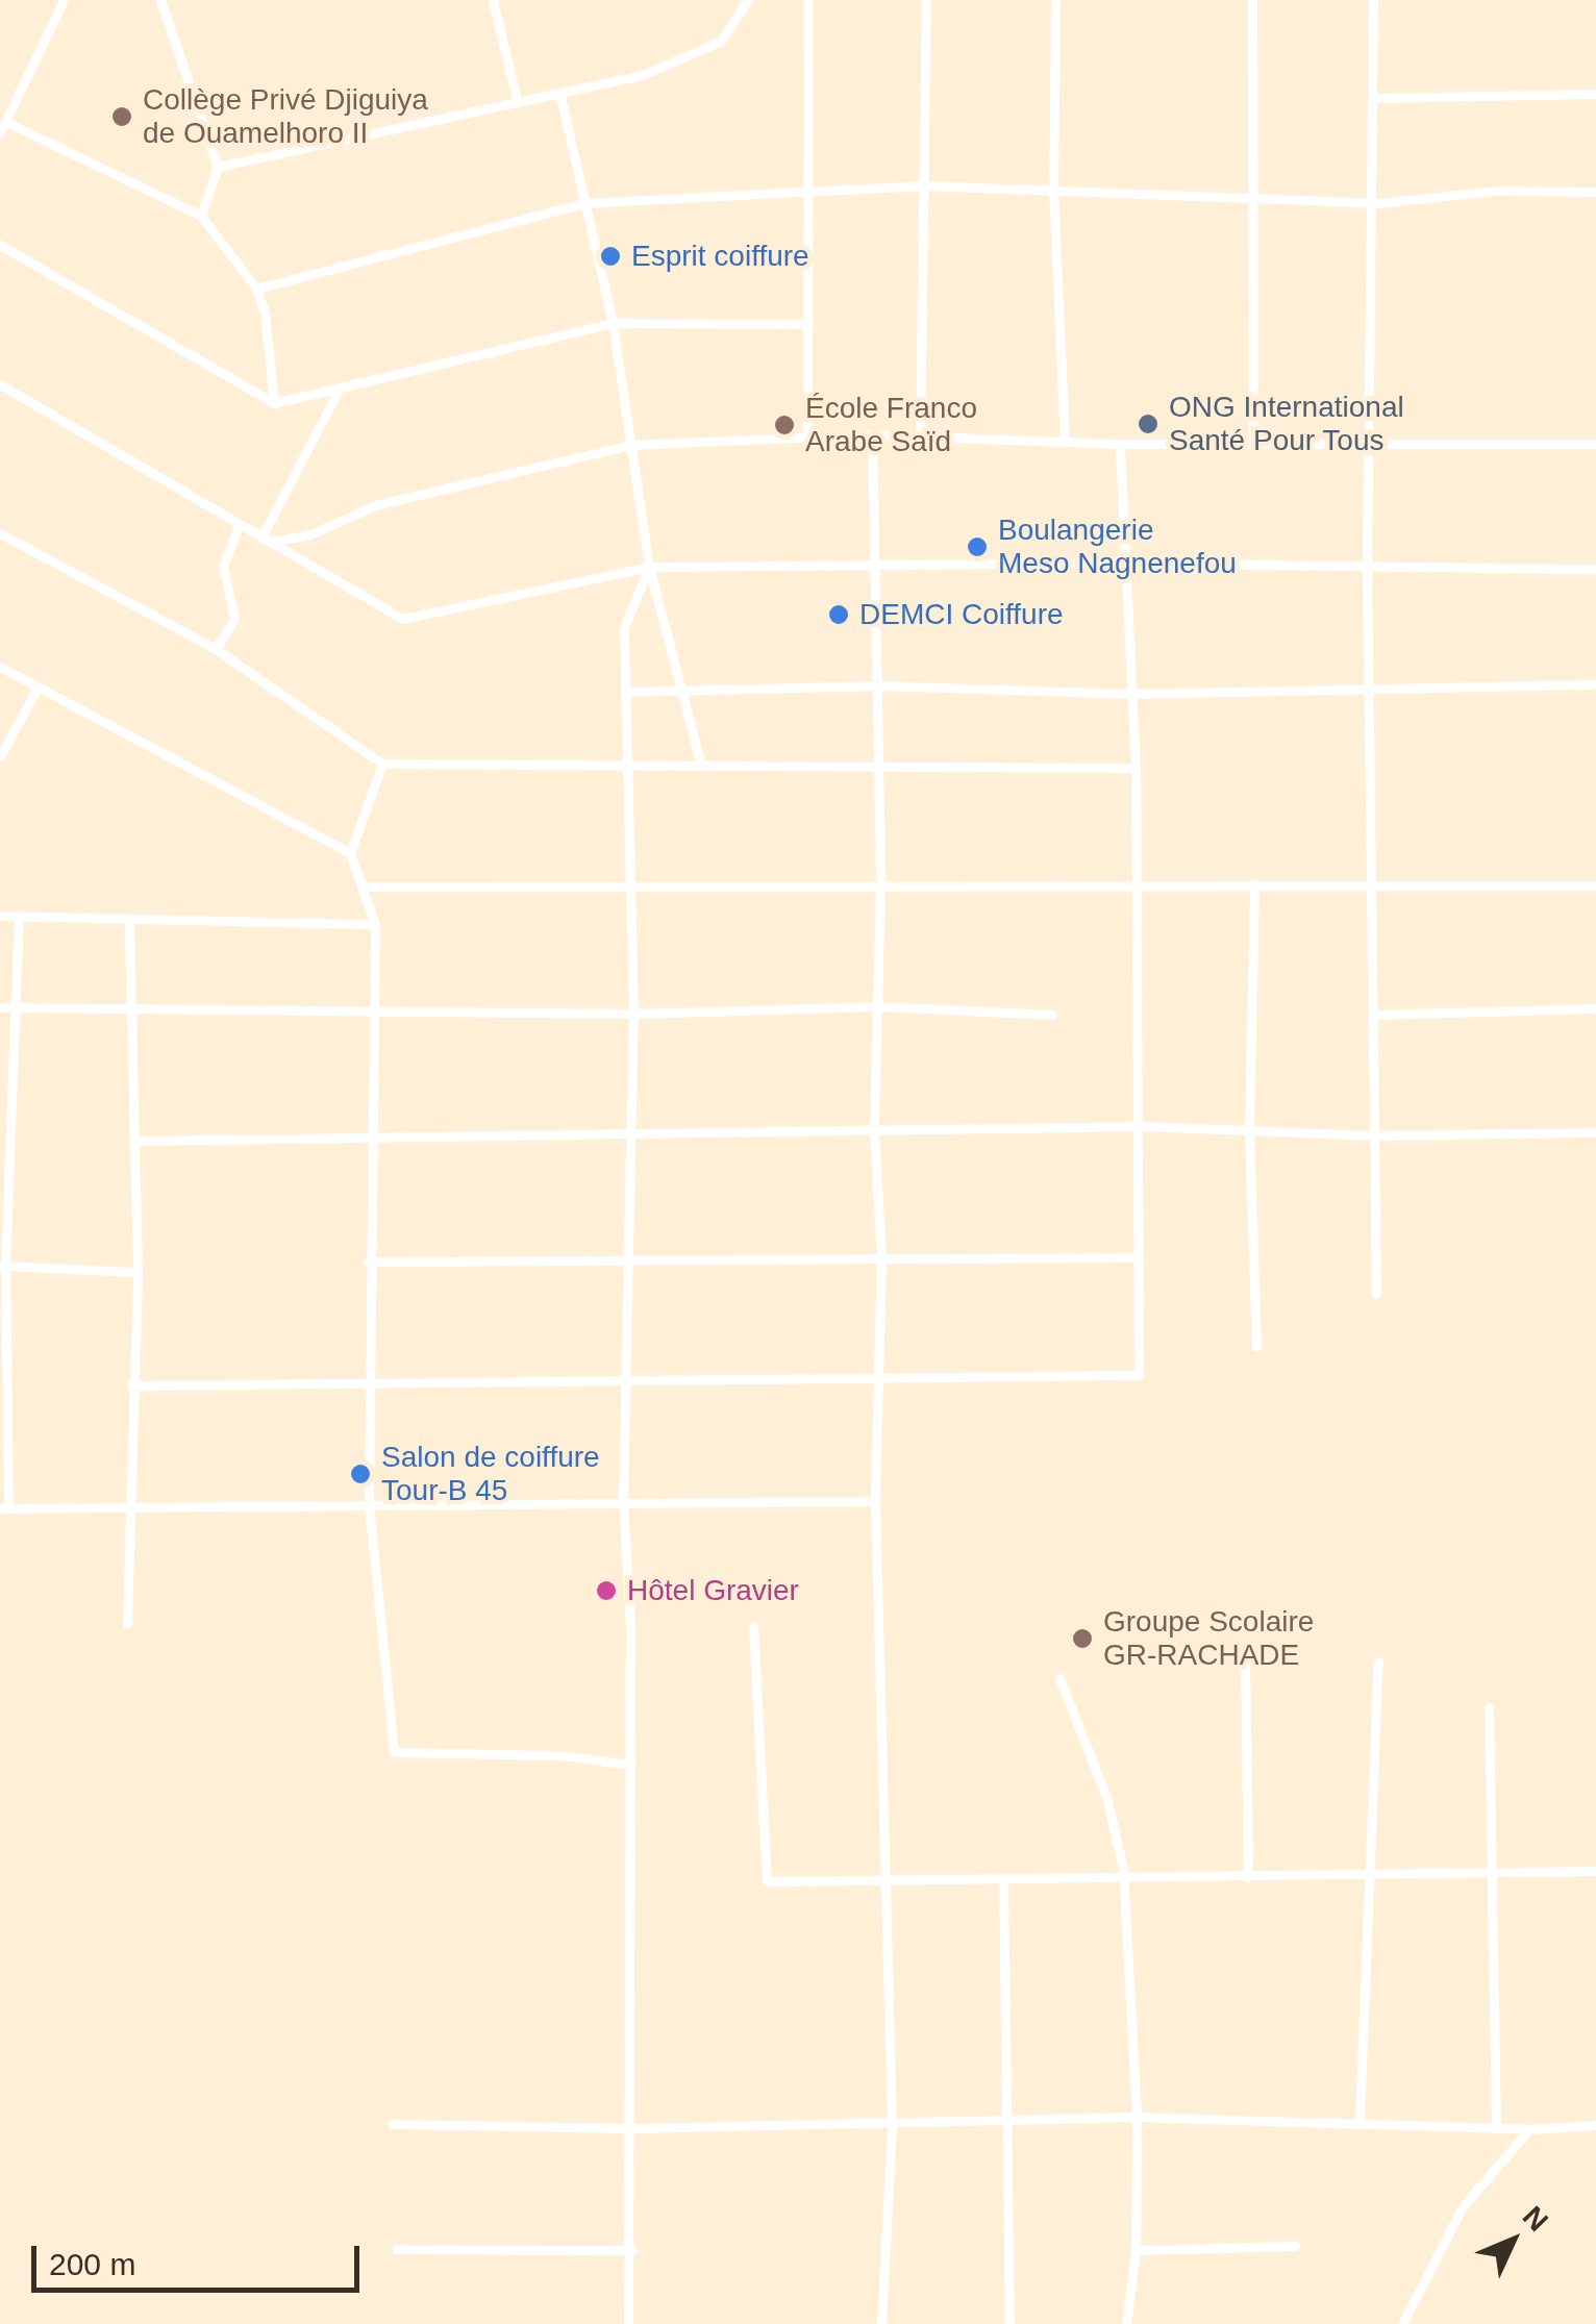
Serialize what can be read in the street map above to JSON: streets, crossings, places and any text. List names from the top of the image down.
{
  "places": [
    "Collège Privé Djiguiya de Ouamelhoro II",
    "Esprit coiffure",
    "ONG International Santé Pour Tous",
    "École Franco Arabe Saïd",
    "Boulangerie Meso Nagnenefou",
    "DEMCI Coiffure",
    "Salon de coiffure Tour-B 45",
    "Hôtel Gravier",
    "Groupe Scolaire GR-RACHADE"
  ],
  "scale_bar": "200 m",
  "north": "top right"
}
